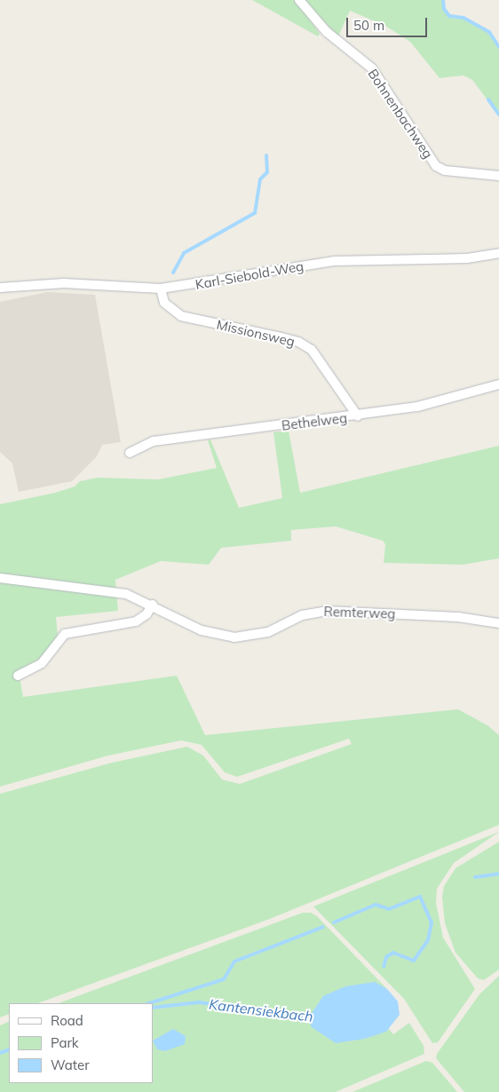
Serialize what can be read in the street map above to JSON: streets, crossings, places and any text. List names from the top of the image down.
{
  "streets": {
    "street": [
      "Bohnenbachweg",
      "Karl-Siebold-Weg",
      "Missionsweg",
      "Bethelweg",
      "Remterweg"
    ]
  },
  "crossings": [
    ["Karl-Siebold-Weg", "Missionsweg"],
    ["Missionsweg", "Bethelweg"]
  ],
  "water": ["Kantensiekbach"],
  "legend": ["Road", "Park", "Water"],
  "scale_bar": "50 m"
}
